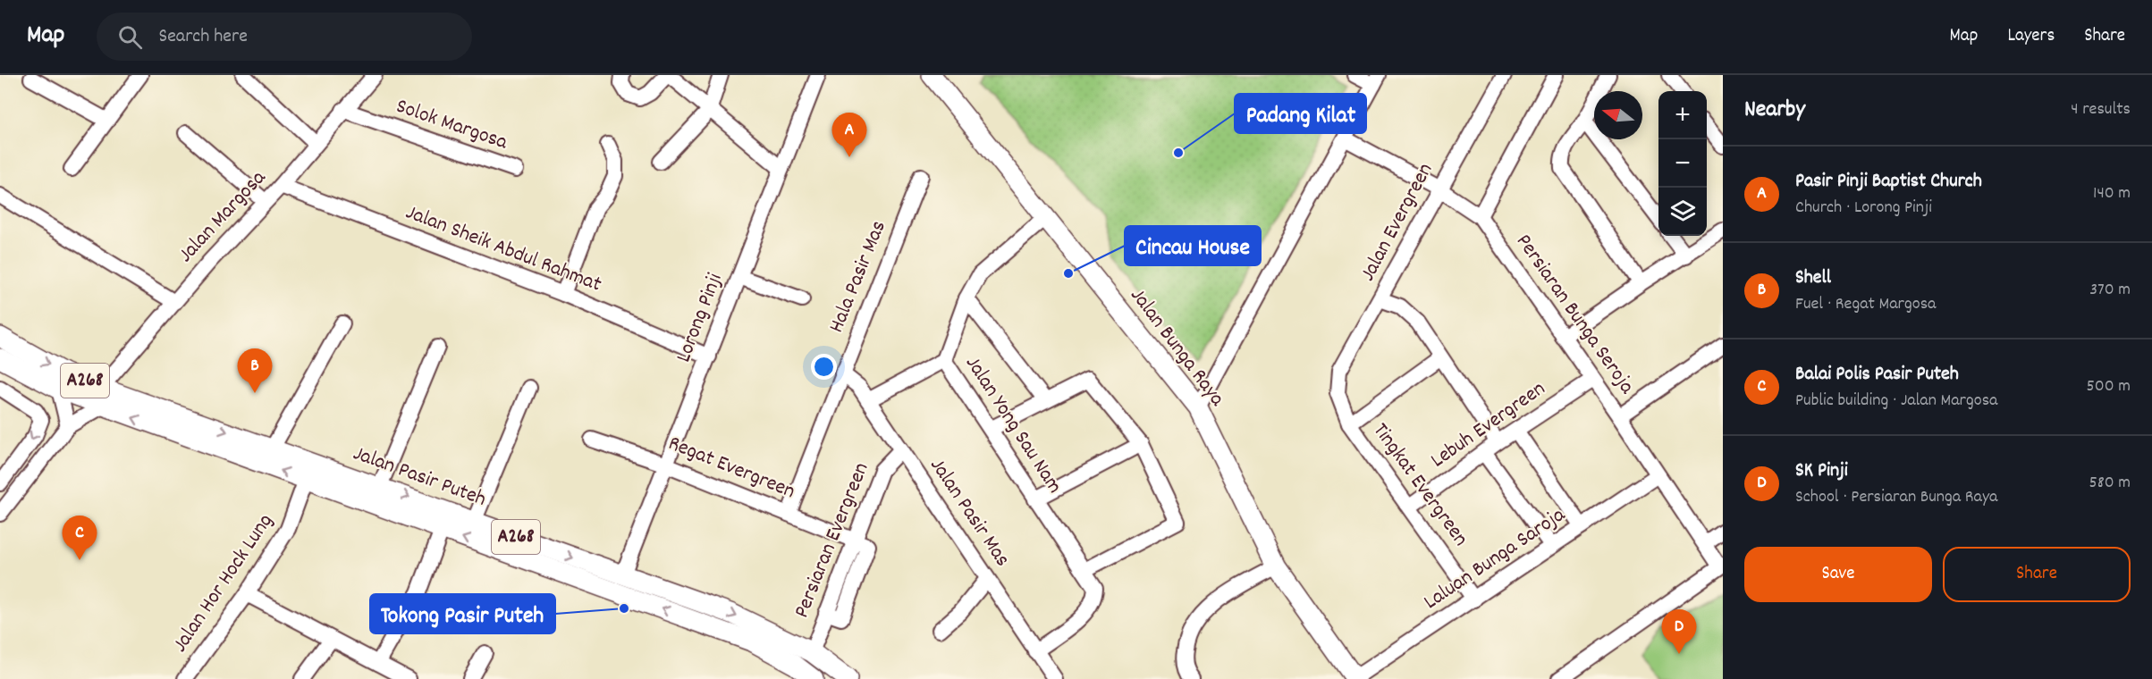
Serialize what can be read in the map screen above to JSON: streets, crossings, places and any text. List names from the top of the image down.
{
  "streets": {
    "main road": ["Jalan Bunga Raya", "A268", "Jalan Pasir Puteh"],
    "street": [
      "Solok Margosa",
      "Jalan Margosa",
      "Jalan Evergreen",
      "Jalan Sheik Abdul Rahmat",
      "Hala Pasir Mas",
      "Persiaran Bunga Seroja",
      "Lorong Pinji",
      "Jalan Yong Sau Nam",
      "Lebuh Evergreen",
      "Regat Evergreen",
      "Tingkat Evergreen",
      "Jalan Pasir Mas",
      "Persiaran Evergreen",
      "Laluan Bunga Saroja",
      "Jalan Hor Hock Lung"
    ]
  },
  "crossings": [
    ["Solok Margosa", "Jalan Margosa"],
    ["Jalan Margosa", "Jalan Sheik Abdul Rahmat"],
    ["Jalan Margosa", "Jalan Pasir Puteh"],
    ["Jalan Evergreen", "Persiaran Bunga Seroja"],
    ["Jalan Evergreen", "Tingkat Evergreen"],
    ["Jalan Sheik Abdul Rahmat", "Lorong Pinji"],
    ["Hala Pasir Mas", "Regat Evergreen"],
    ["Hala Pasir Mas", "Jalan Pasir Mas"],
    ["Persiaran Bunga Seroja", "Lebuh Evergreen"],
    ["Persiaran Bunga Seroja", "Laluan Bunga Saroja"],
    ["Lorong Pinji", "Regat Evergreen"],
    ["Lorong Pinji", "Jalan Pasir Puteh"],
    ["Jalan Bunga Raya", "Jalan Yong Sau Nam"],
    ["Jalan Bunga Raya", "Laluan Bunga Saroja"],
    ["Jalan Yong Sau Nam", "Jalan Pasir Mas"],
    ["Lebuh Evergreen", "Tingkat Evergreen"],
    ["Regat Evergreen", "Persiaran Evergreen"],
    ["Jalan Pasir Puteh", "Persiaran Evergreen"],
    ["Jalan Pasir Puteh", "Jalan Hor Hock Lung"],
    ["Tingkat Evergreen", "Laluan Bunga Saroja"],
    ["Jalan Pasir Mas", "Persiaran Evergreen"]
  ],
  "places": ["Padang Kilat", "Cincau House", "Tokong Pasir Puteh"],
  "north": "left",
  "page": {
    "header": "Map",
    "search": "Search here",
    "nav": ["Map", "Layers", "Share"],
    "heading": ["Nearby", "4 results"],
    "map_buttons": ["+", "−"],
    "pins": [
      "A",
      "B",
      "C",
      "D"
    ],
    "list": [
      {
        "mark": "A",
        "name": "Pasir Pinji Baptist Church",
        "note": "Church · Lorong Pinji",
        "value": "140 m"
      },
      {
        "mark": "B",
        "name": "Shell",
        "note": "Fuel · Regat Margosa",
        "value": "370 m"
      },
      {
        "mark": "C",
        "name": "Balai Polis Pasir Puteh",
        "note": "Public building · Jalan Margosa",
        "value": "500 m"
      },
      {
        "mark": "D",
        "name": "SK Pinji",
        "note": "School · Persiaran Bunga Raya",
        "value": "580 m"
      }
    ],
    "buttons": ["Save", "Share"]
  }
}
